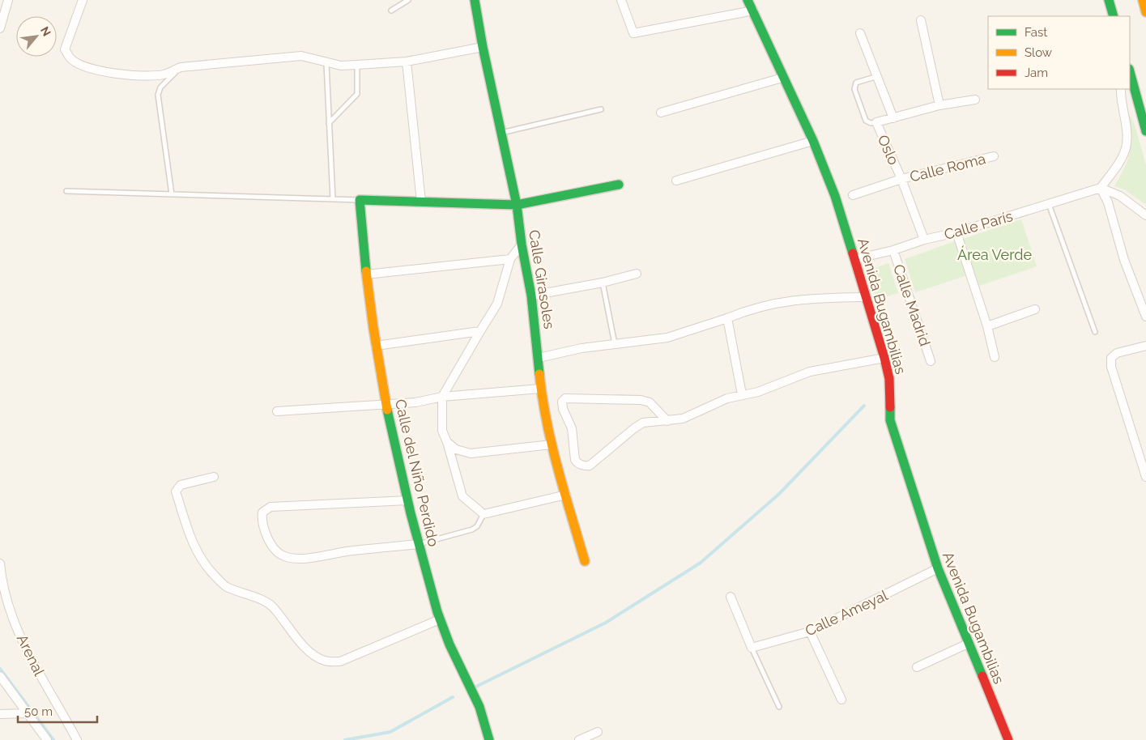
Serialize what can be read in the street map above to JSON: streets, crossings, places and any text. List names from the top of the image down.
{
  "streets": {
    "main road": ["Calle Girasoles", "Avenida Bugambilias", "Calle del Niño Perdido"],
    "street": [
      "Oslo",
      "Calle Roma",
      "Calle París",
      "Calle Madrid",
      "Calle Ameyal",
      "Arenal"
    ]
  },
  "crossings": [
    ["Oslo", "Calle Roma"],
    ["Calle París", "Calle Madrid"],
    ["Calle París", "Avenida Bugambilias"],
    ["Avenida Bugambilias", "Calle Ameyal"]
  ],
  "parks": ["Área Verde"],
  "legend": ["Fast", "Slow", "Jam"],
  "scale_bar": "50 m",
  "north": "top right"
}
